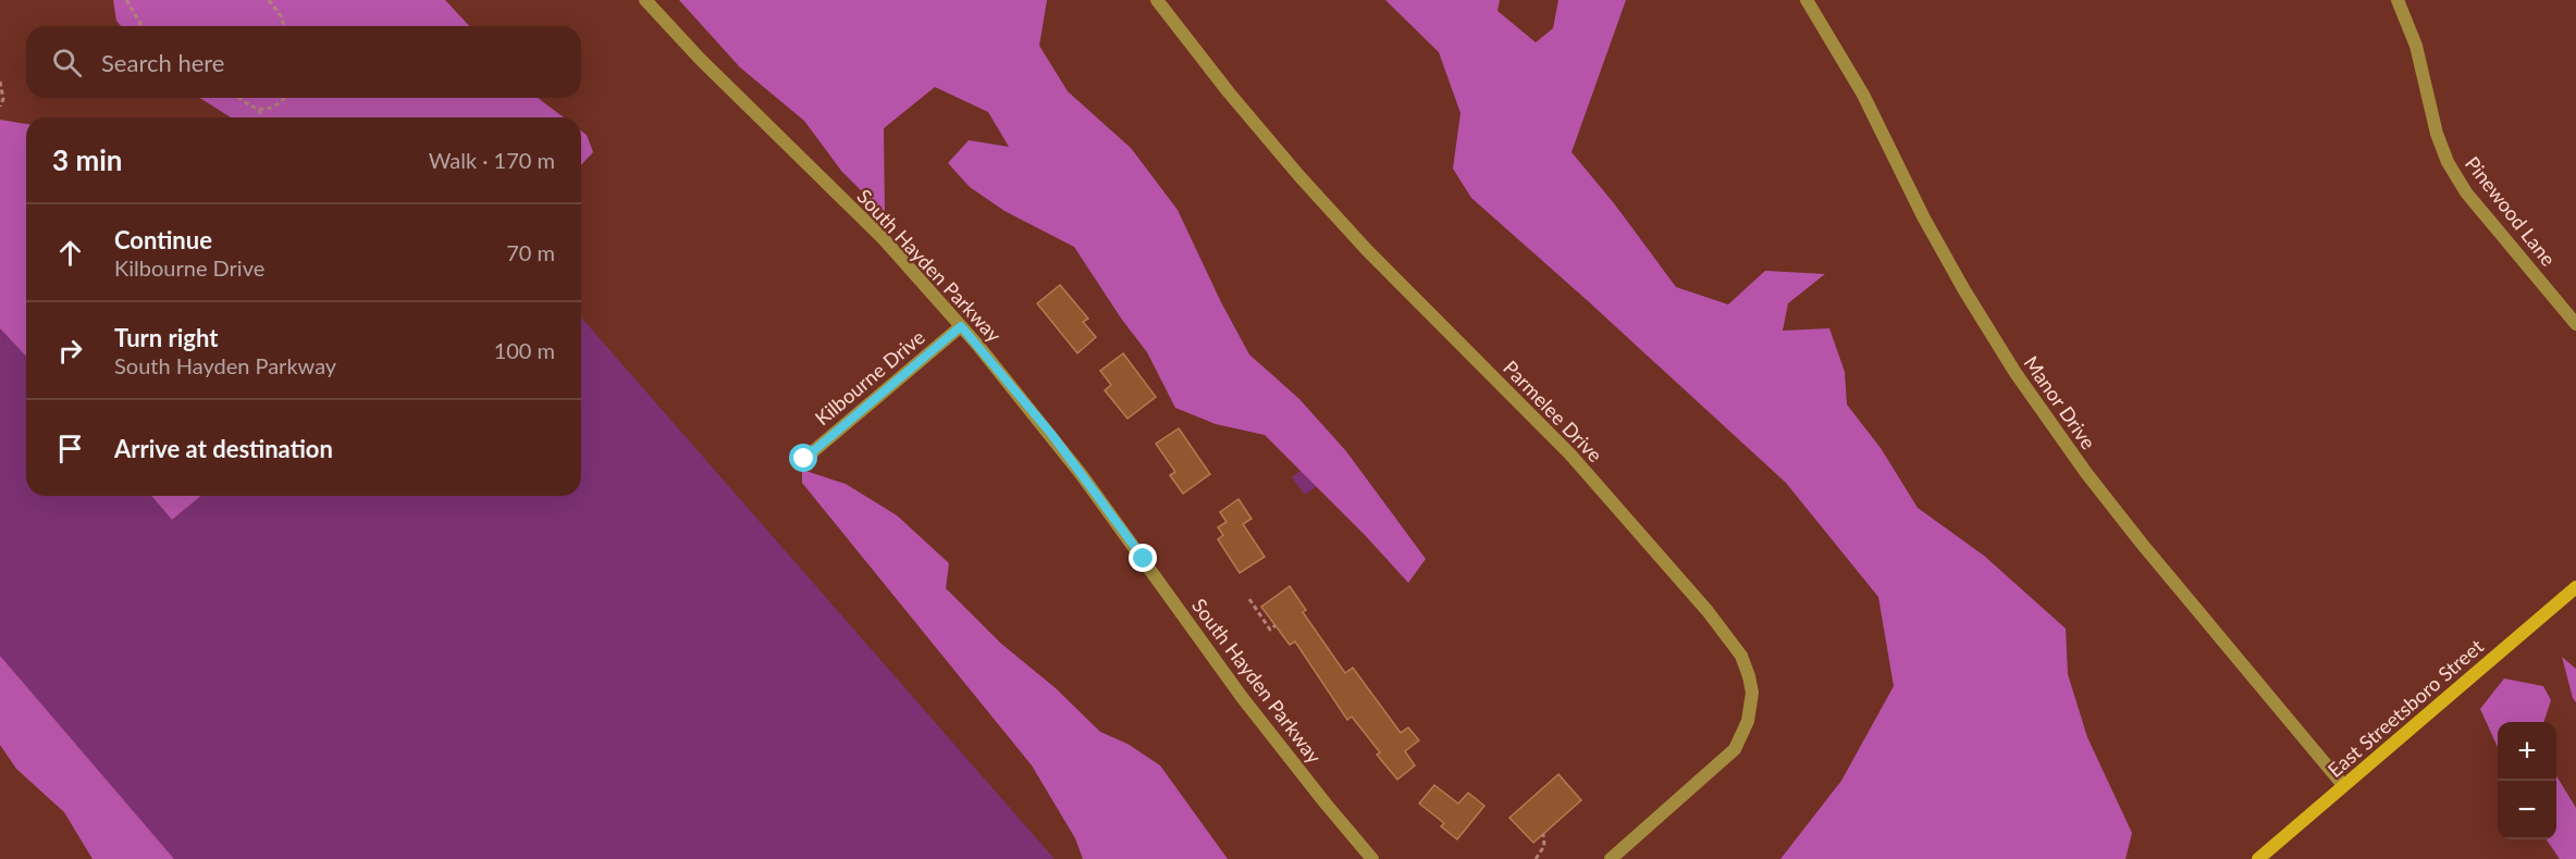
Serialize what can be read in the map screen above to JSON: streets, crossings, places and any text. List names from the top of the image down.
{
  "streets": {
    "main road": ["East Streetsboro Street"],
    "street": [
      "Pinewood Lane",
      "South Hayden Parkway",
      "Kilbourne Drive",
      "Manor Drive",
      "Parmelee Drive"
    ]
  },
  "crossings": [
    ["South Hayden Parkway", "Kilbourne Drive"],
    ["Manor Drive", "East Streetsboro Street"]
  ],
  "page": {
    "search": "Search here",
    "heading": ["3 min", "Walk · 170 m"],
    "list": [
      ["Continue", "Kilbourne Drive", "70 m"],
      ["Turn right", "South Hayden Parkway", "100 m"],
      "Arrive at destination"
    ],
    "map_buttons": ["+", "−"]
  }
}
